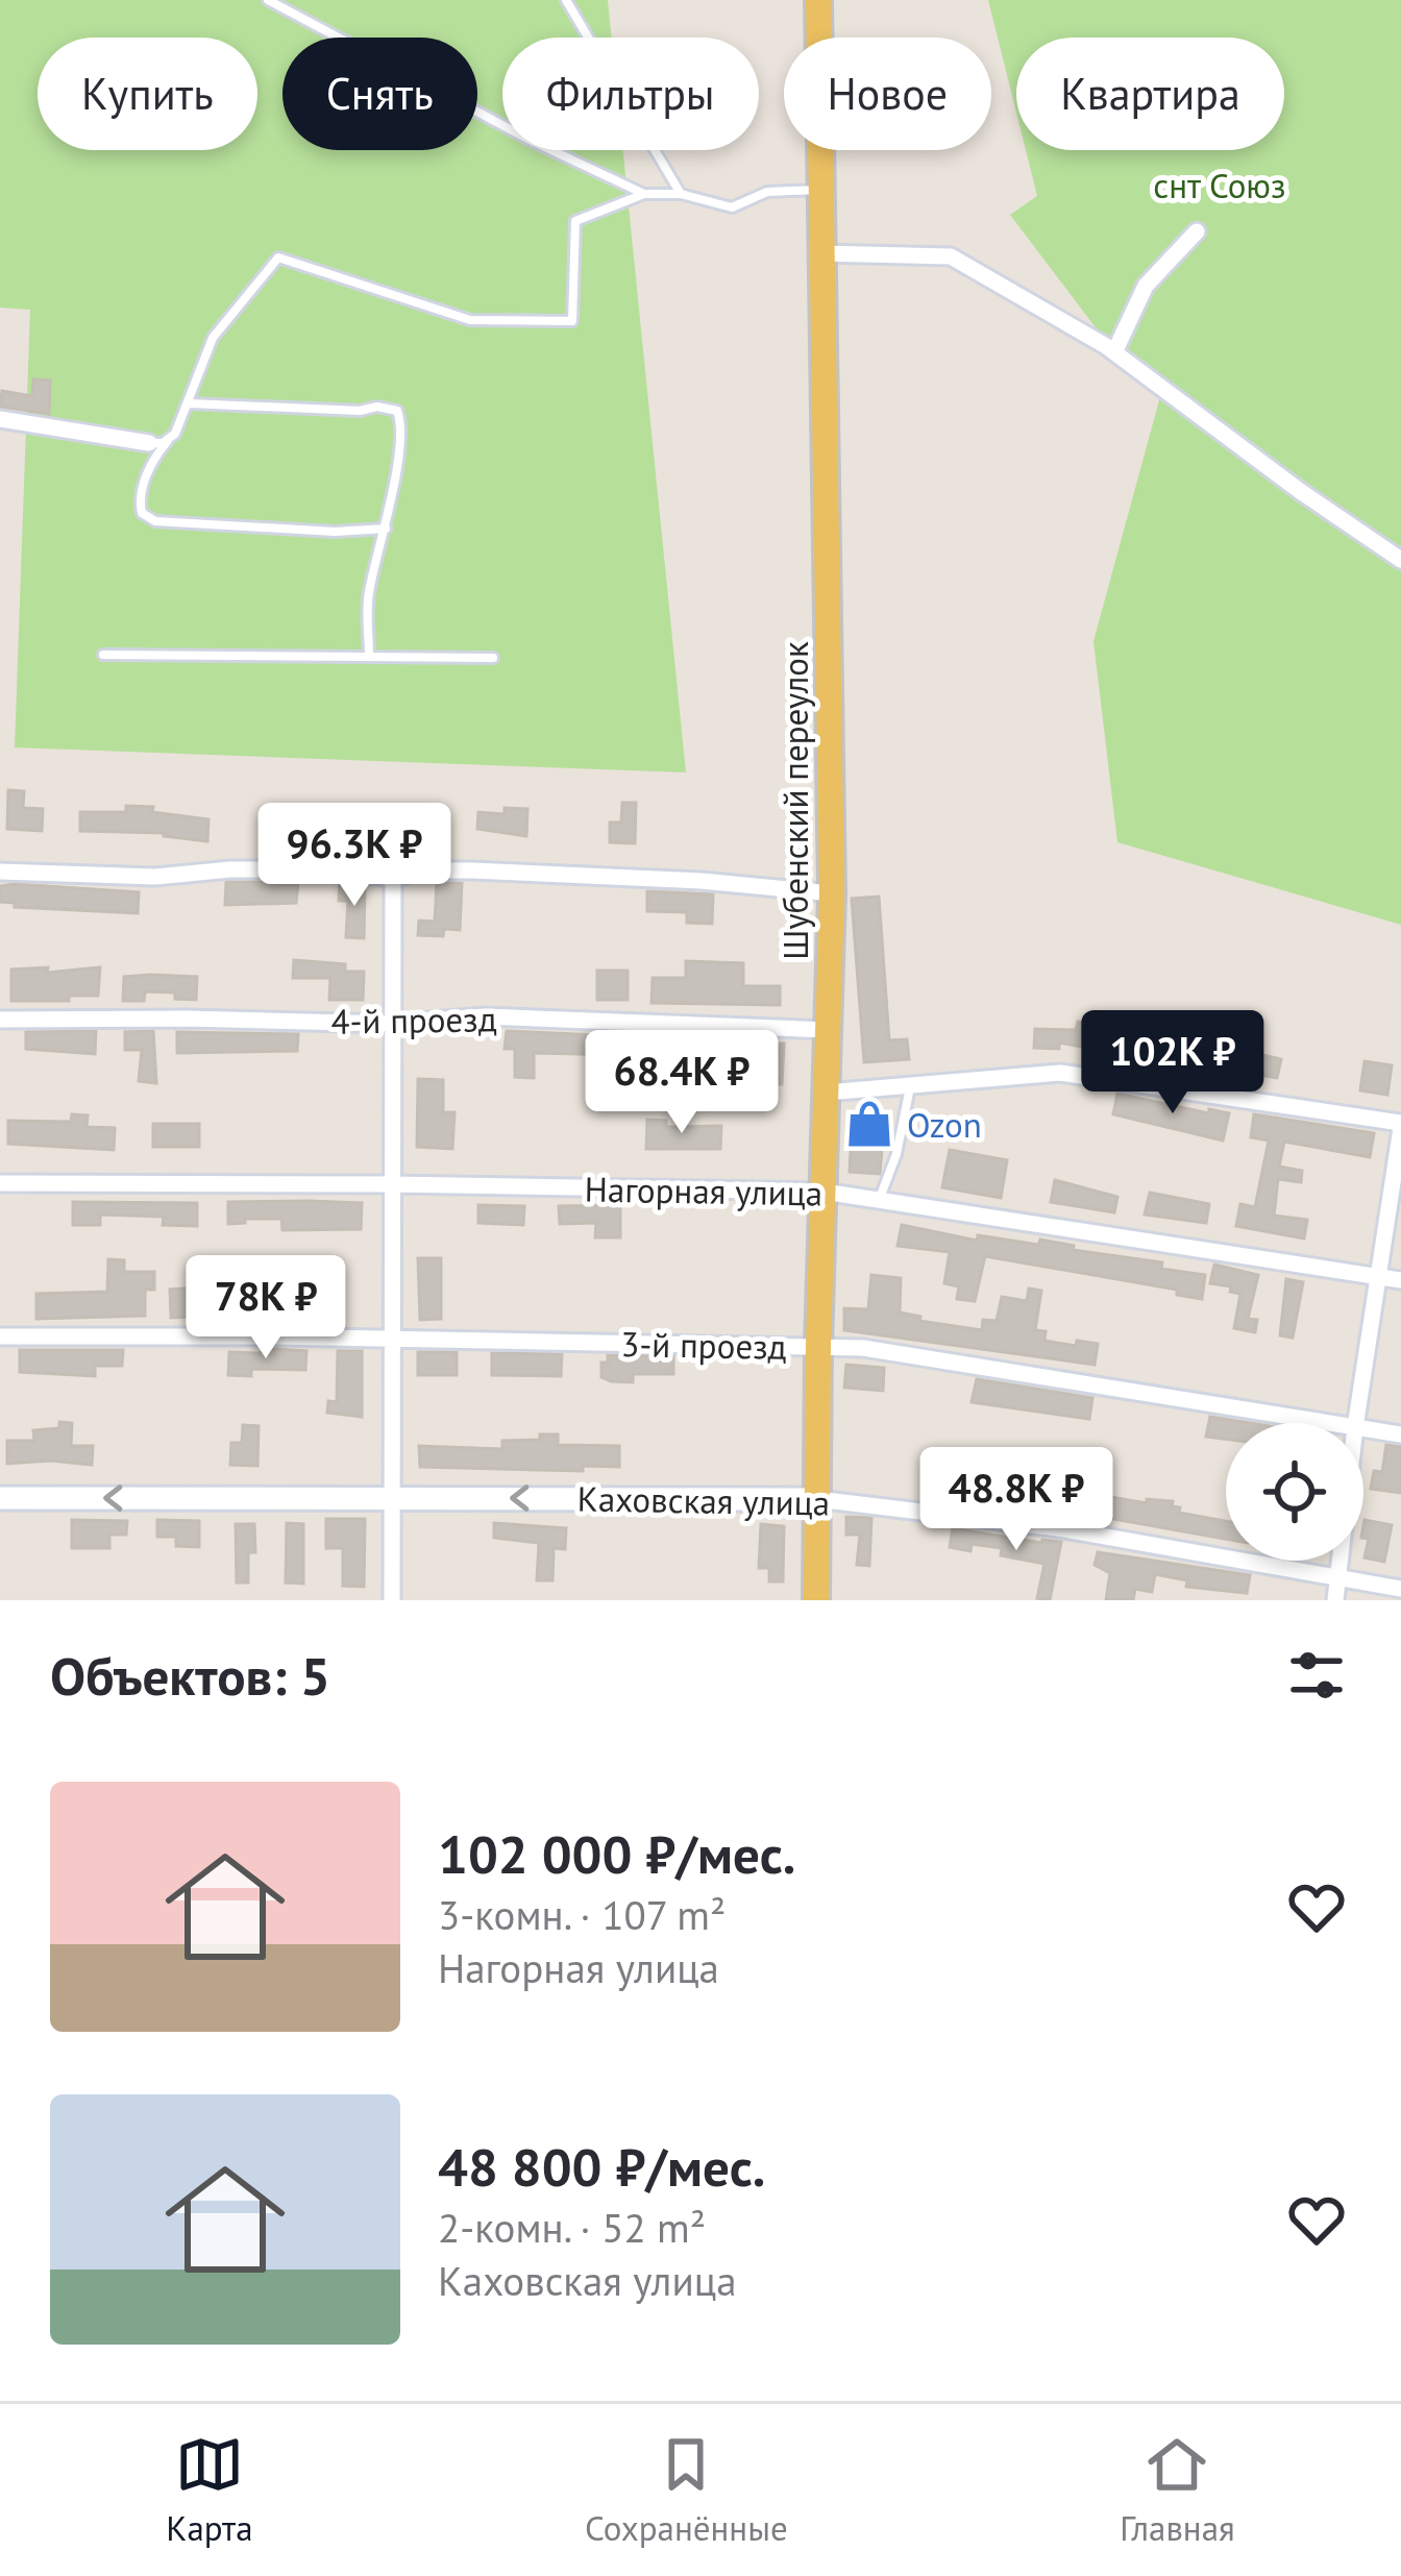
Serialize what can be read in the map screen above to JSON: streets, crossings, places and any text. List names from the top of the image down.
{
  "streets": {
    "main road": ["Шубенский переулок", "Каховская улица"],
    "street": ["4-й проезд", "Нагорная улица", "3-й проезд"]
  },
  "crossings": [
    ["Шубенский переулок", "4-й проезд"],
    ["Шубенский переулок", "Нагорная улица"],
    ["Шубенский переулок", "3-й проезд"],
    ["Шубенский переулок", "Каховская улица"]
  ],
  "one_way": ["Каховская улица"],
  "parks": ["снт Союз"],
  "places": {
    "shop": ["Ozon"]
  },
  "page": {
    "chip": [
      "Купить",
      "Снять",
      "Фильтры",
      "Новое",
      "Квартира"
    ],
    "price": [
      "96.3K ₽",
      "102K ₽",
      "68.4K ₽",
      "78K ₽",
      "48.8K ₽"
    ],
    "heading": "Объектов: 5",
    "list": [
      {
        "name": "102 000 ₽/мес.",
        "note": "3-комн. · 107 m² · Нагорная улица"
      },
      {
        "name": "48 800 ₽/мес.",
        "note": "2-комн. · 52 m² · Каховская улица"
      }
    ],
    "tabs": ["Карта", "Сохранённые", "Главная"]
  }
}
